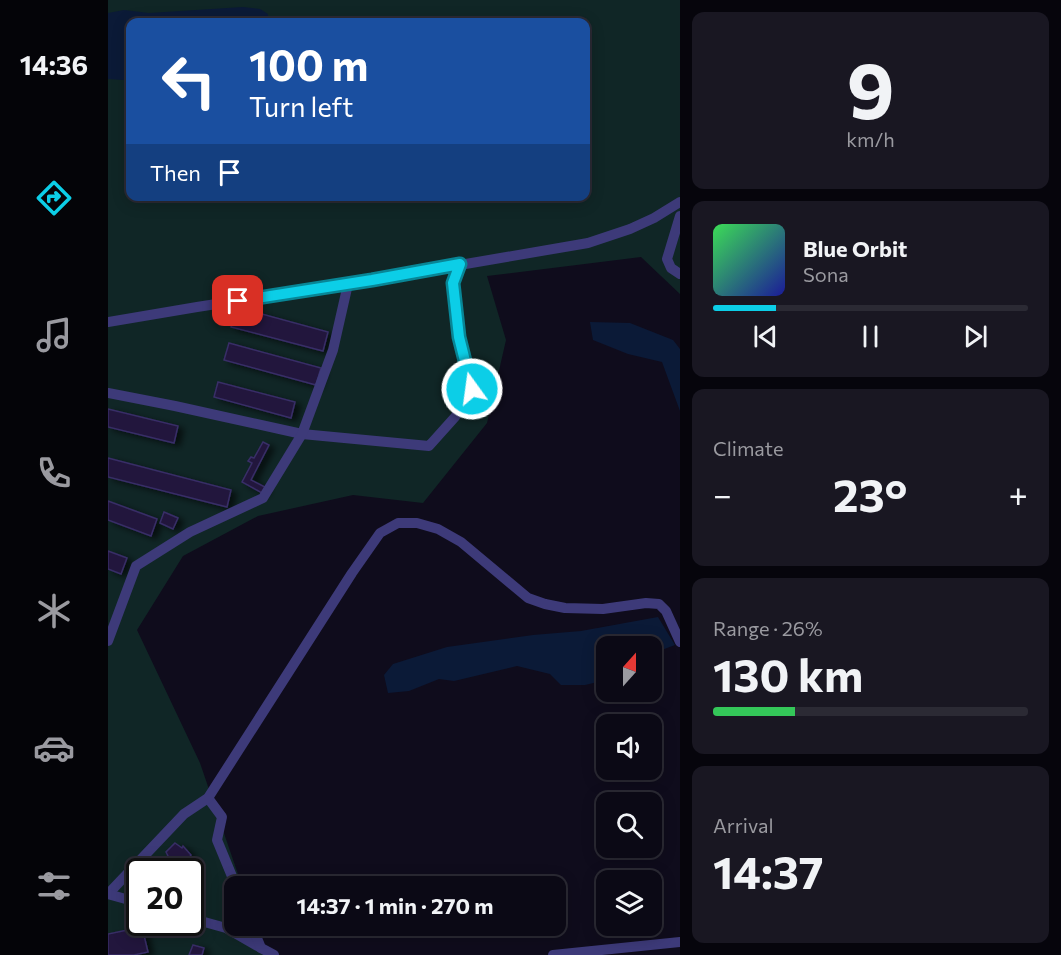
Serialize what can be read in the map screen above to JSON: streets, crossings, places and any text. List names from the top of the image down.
{
  "north": "top",
  "page": {
    "tabs": "14:36",
    "tile": [
      ["9", "km/h"],
      "Climate",
      ["Range · 26%", "130 km"],
      ["Arrival", "14:37"]
    ],
    "turn": ["100 m", "Turn left"],
    "then": "Then",
    "song": ["Blue Orbit", "Sona"],
    "heat": ["−", "23°", "+"],
    "limit": "20",
    "trip": "14:37 · 1 min · 270 m"
  }
}
